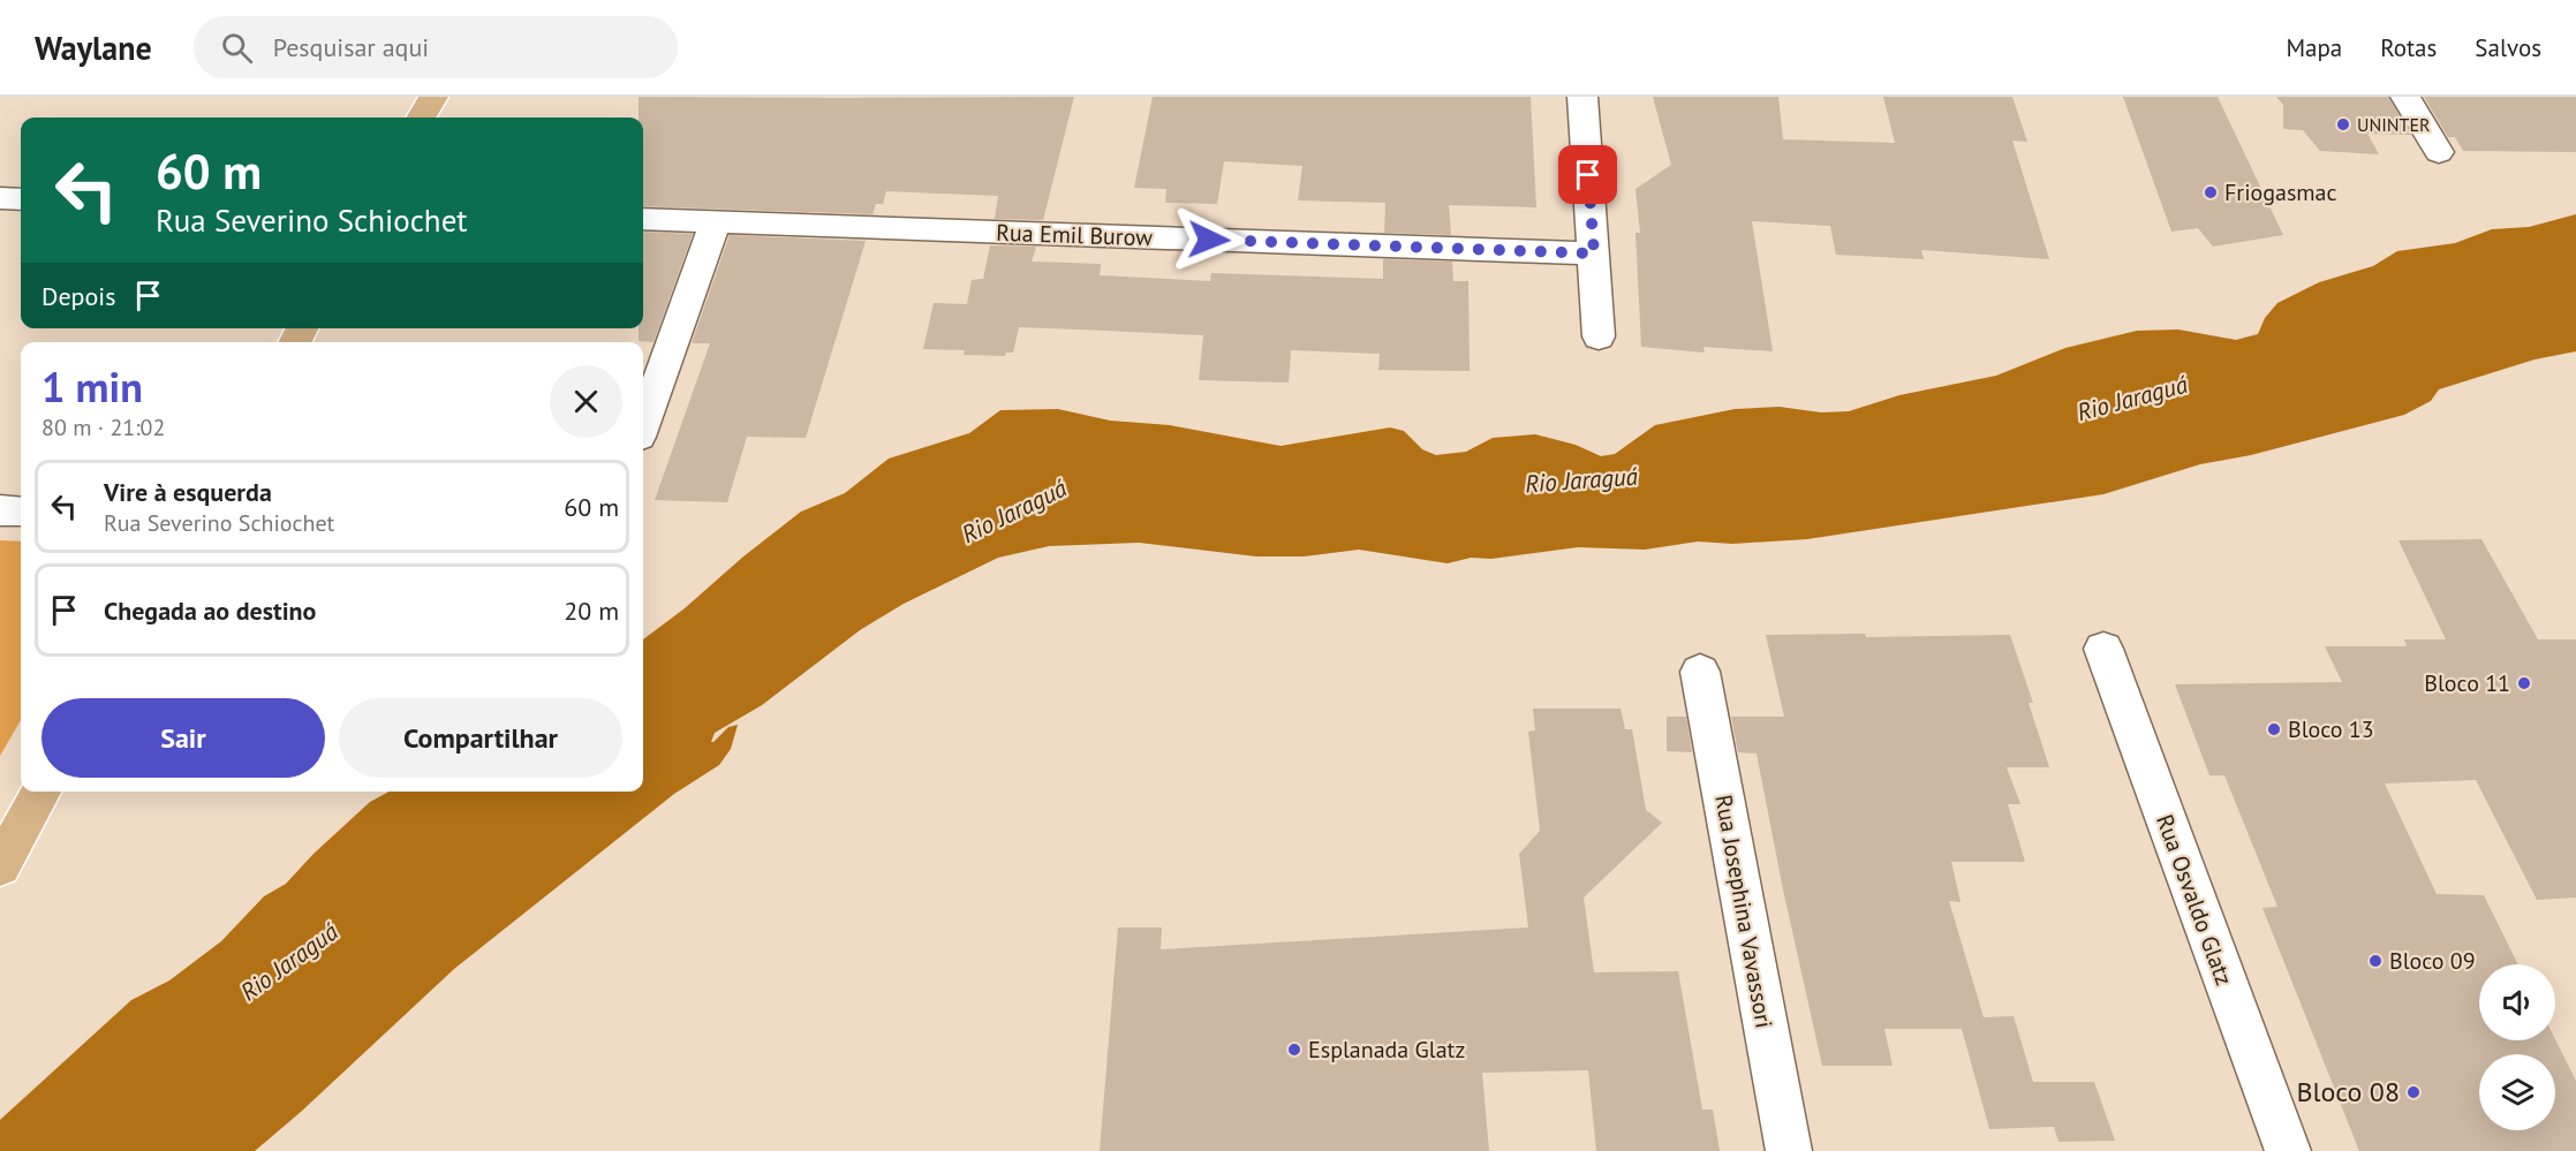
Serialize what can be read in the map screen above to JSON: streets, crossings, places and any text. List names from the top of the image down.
{
  "streets": {
    "street": ["Rua Emil Burow", "Rua Osvaldo Glatz", "Rua Josephina Vavassori"]
  },
  "water": ["Rio Jaraguá"],
  "places": [
    "UNINTER",
    "Friogasmac",
    "Bloco 11",
    "Bloco 13",
    "Bloco 09",
    "Esplanada Glatz",
    "Bloco 08"
  ],
  "page": {
    "header": "Waylane",
    "search": "Pesquisar aqui",
    "nav": ["Mapa", "Rotas", "Salvos"],
    "turn": ["60 m", "Rua Severino Schiochet"],
    "then": "Depois",
    "heading": ["1 min", "80 m · 21:02"],
    "list": [
      {
        "name": "Vire à esquerda",
        "note": "Rua Severino Schiochet",
        "value": "60 m"
      },
      {
        "name": "Chegada ao destino",
        "value": "20 m"
      }
    ],
    "buttons": ["Sair", "Compartilhar"]
  }
}
